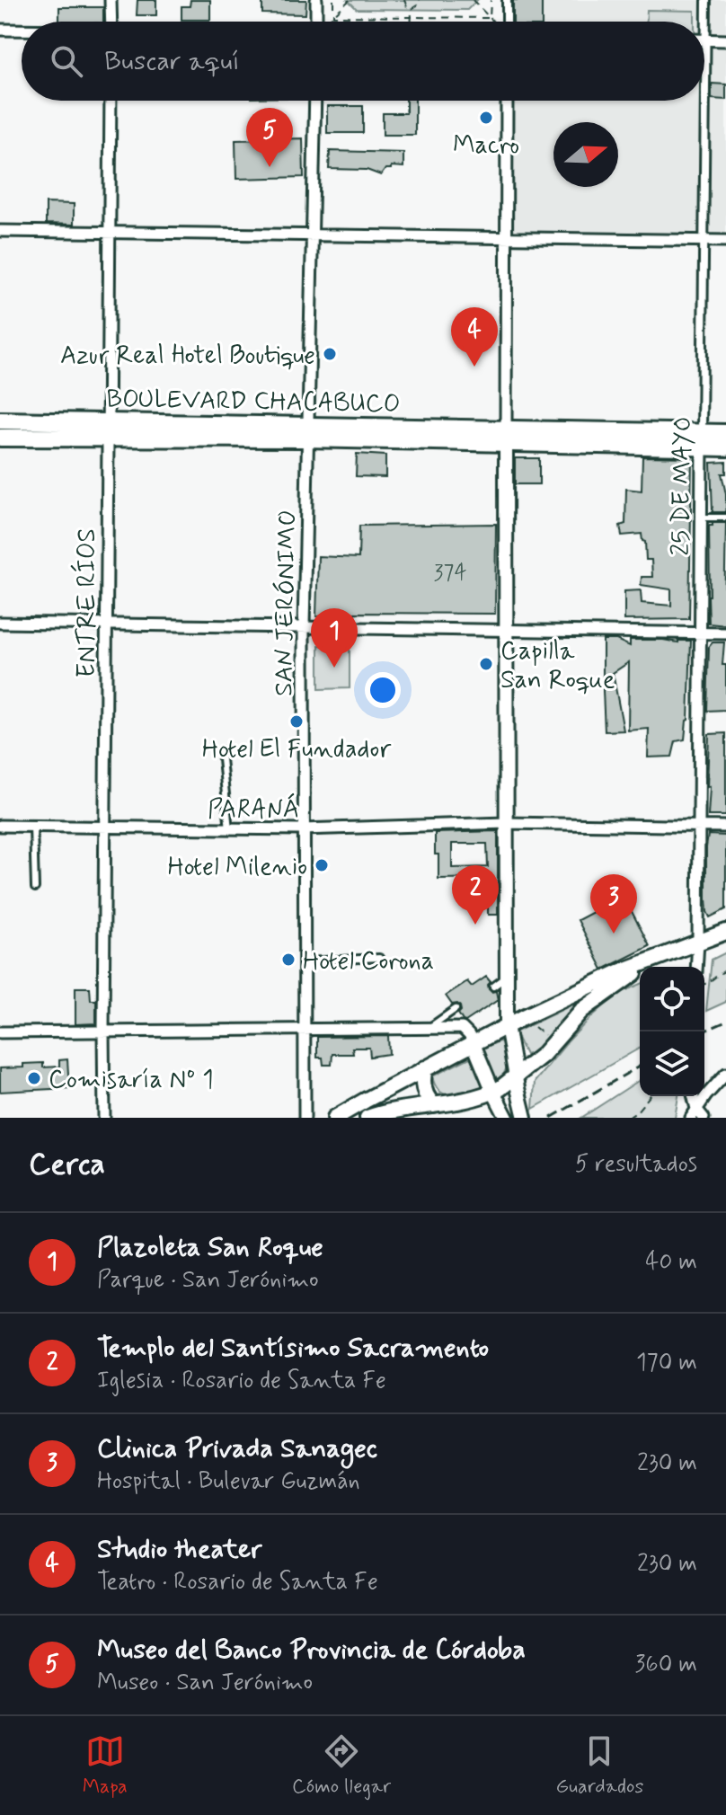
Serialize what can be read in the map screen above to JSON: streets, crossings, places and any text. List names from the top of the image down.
{
  "streets": {
    "main road": ["BOULEVARD CHACABUCO"],
    "street": [
      "25 DE MAYO",
      "ENTRE RÍOS",
      "SAN JERÓNIMO",
      "PARANÁ"
    ]
  },
  "crossings": [
    ["BOULEVARD CHACABUCO", "25 DE MAYO"],
    ["BOULEVARD CHACABUCO", "ENTRE RÍOS"],
    ["BOULEVARD CHACABUCO", "SAN JERÓNIMO"],
    ["25 DE MAYO", "PARANÁ"],
    ["ENTRE RÍOS", "PARANÁ"],
    ["SAN JERÓNIMO", "PARANÁ"]
  ],
  "places": [
    "Macro",
    "Azur Real Hotel Boutique",
    "Capilla San Roque",
    "Hotel El Fundador",
    "Hotel Milenio",
    "Hotel Corona",
    "Comisaría Nº 1"
  ],
  "house_numbers": ["374"],
  "north": "right",
  "page": {
    "search": "Buscar aquí",
    "pins": [
      "5",
      "4",
      "1",
      "2",
      "3"
    ],
    "heading": ["Cerca", "5 resultados"],
    "list": [
      {
        "mark": "1",
        "name": "Plazoleta San Roque",
        "note": "Parque · San Jerónimo",
        "value": "40 m"
      },
      {
        "mark": "2",
        "name": "Templo del Santísimo Sacramento",
        "note": "Iglesia · Rosario de Santa Fe",
        "value": "170 m"
      },
      {
        "mark": "3",
        "name": "Clinica Privada Sanagec",
        "note": "Hospital · Bulevar Guzmán",
        "value": "230 m"
      },
      {
        "mark": "4",
        "name": "Studio theater",
        "note": "Teatro · Rosario de Santa Fe",
        "value": "230 m"
      },
      {
        "mark": "5",
        "name": "Museo del Banco Provincia de Córdoba",
        "note": "Museo · San Jerónimo",
        "value": "360 m"
      }
    ],
    "nav": ["Mapa", "Cómo llegar", "Guardados"]
  }
}
